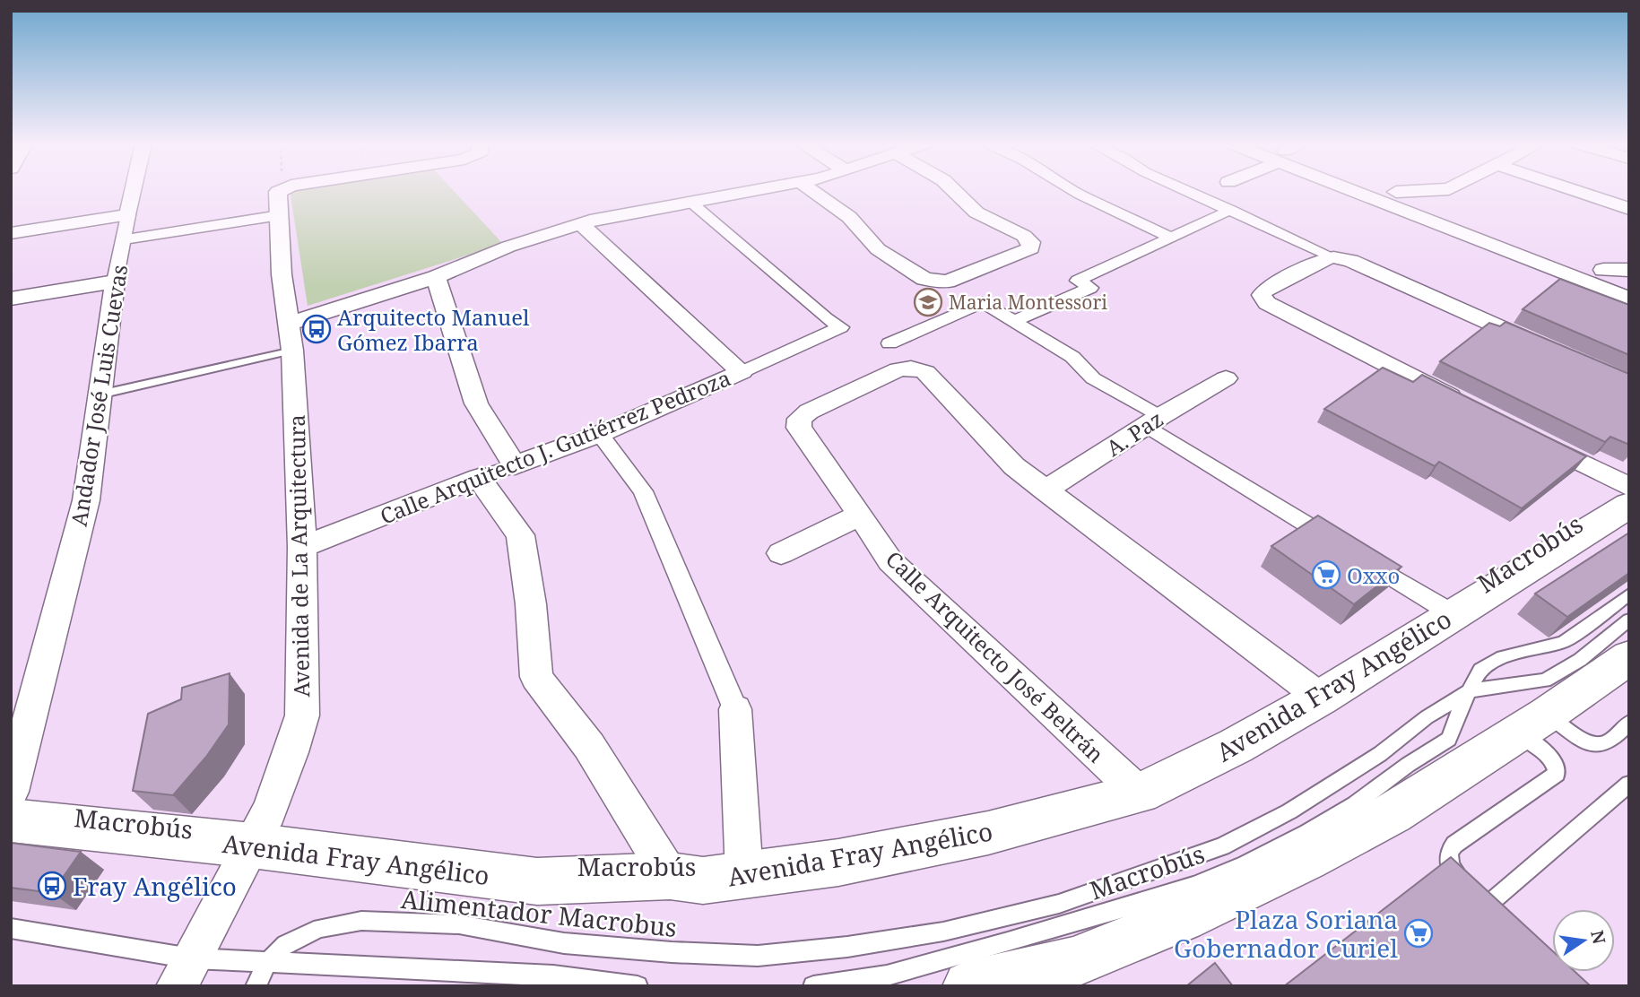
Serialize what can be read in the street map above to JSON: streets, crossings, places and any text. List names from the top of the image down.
{
  "streets": {
    "street": [
      "Andador José Luis Cuevas",
      "A. Paz",
      "Calle Arquitecto J. Gutiérrez Pedroza",
      "Avenida de La Arquitectura",
      "Calle Arquitecto José Beltrán",
      "Avenida Fray Angélico"
    ],
    "lane": ["Macrobús", "Alimentador Macrobus"]
  },
  "crossings": [
    ["A. Paz", "Calle Arquitecto José Beltrán"],
    ["Calle Arquitecto J. Gutiérrez Pedroza", "Avenida de La Arquitectura"],
    ["Macrobús", "Avenida de La Arquitectura"],
    ["Macrobús", "Avenida Fray Angélico"],
    ["Macrobús", "Alimentador Macrobus"],
    ["Avenida de La Arquitectura", "Avenida Fray Angélico"],
    ["Calle Arquitecto José Beltrán", "Avenida Fray Angélico"]
  ],
  "places": {
    "school or university": ["Maria Montessori"],
    "bus stop": ["Arquitecto Manuel Gómez Ibarra", "Fray Angélico"],
    "supermarket": ["Oxxo", "Plaza Soriana Gobernador Curiel"]
  },
  "north": "right"
}
